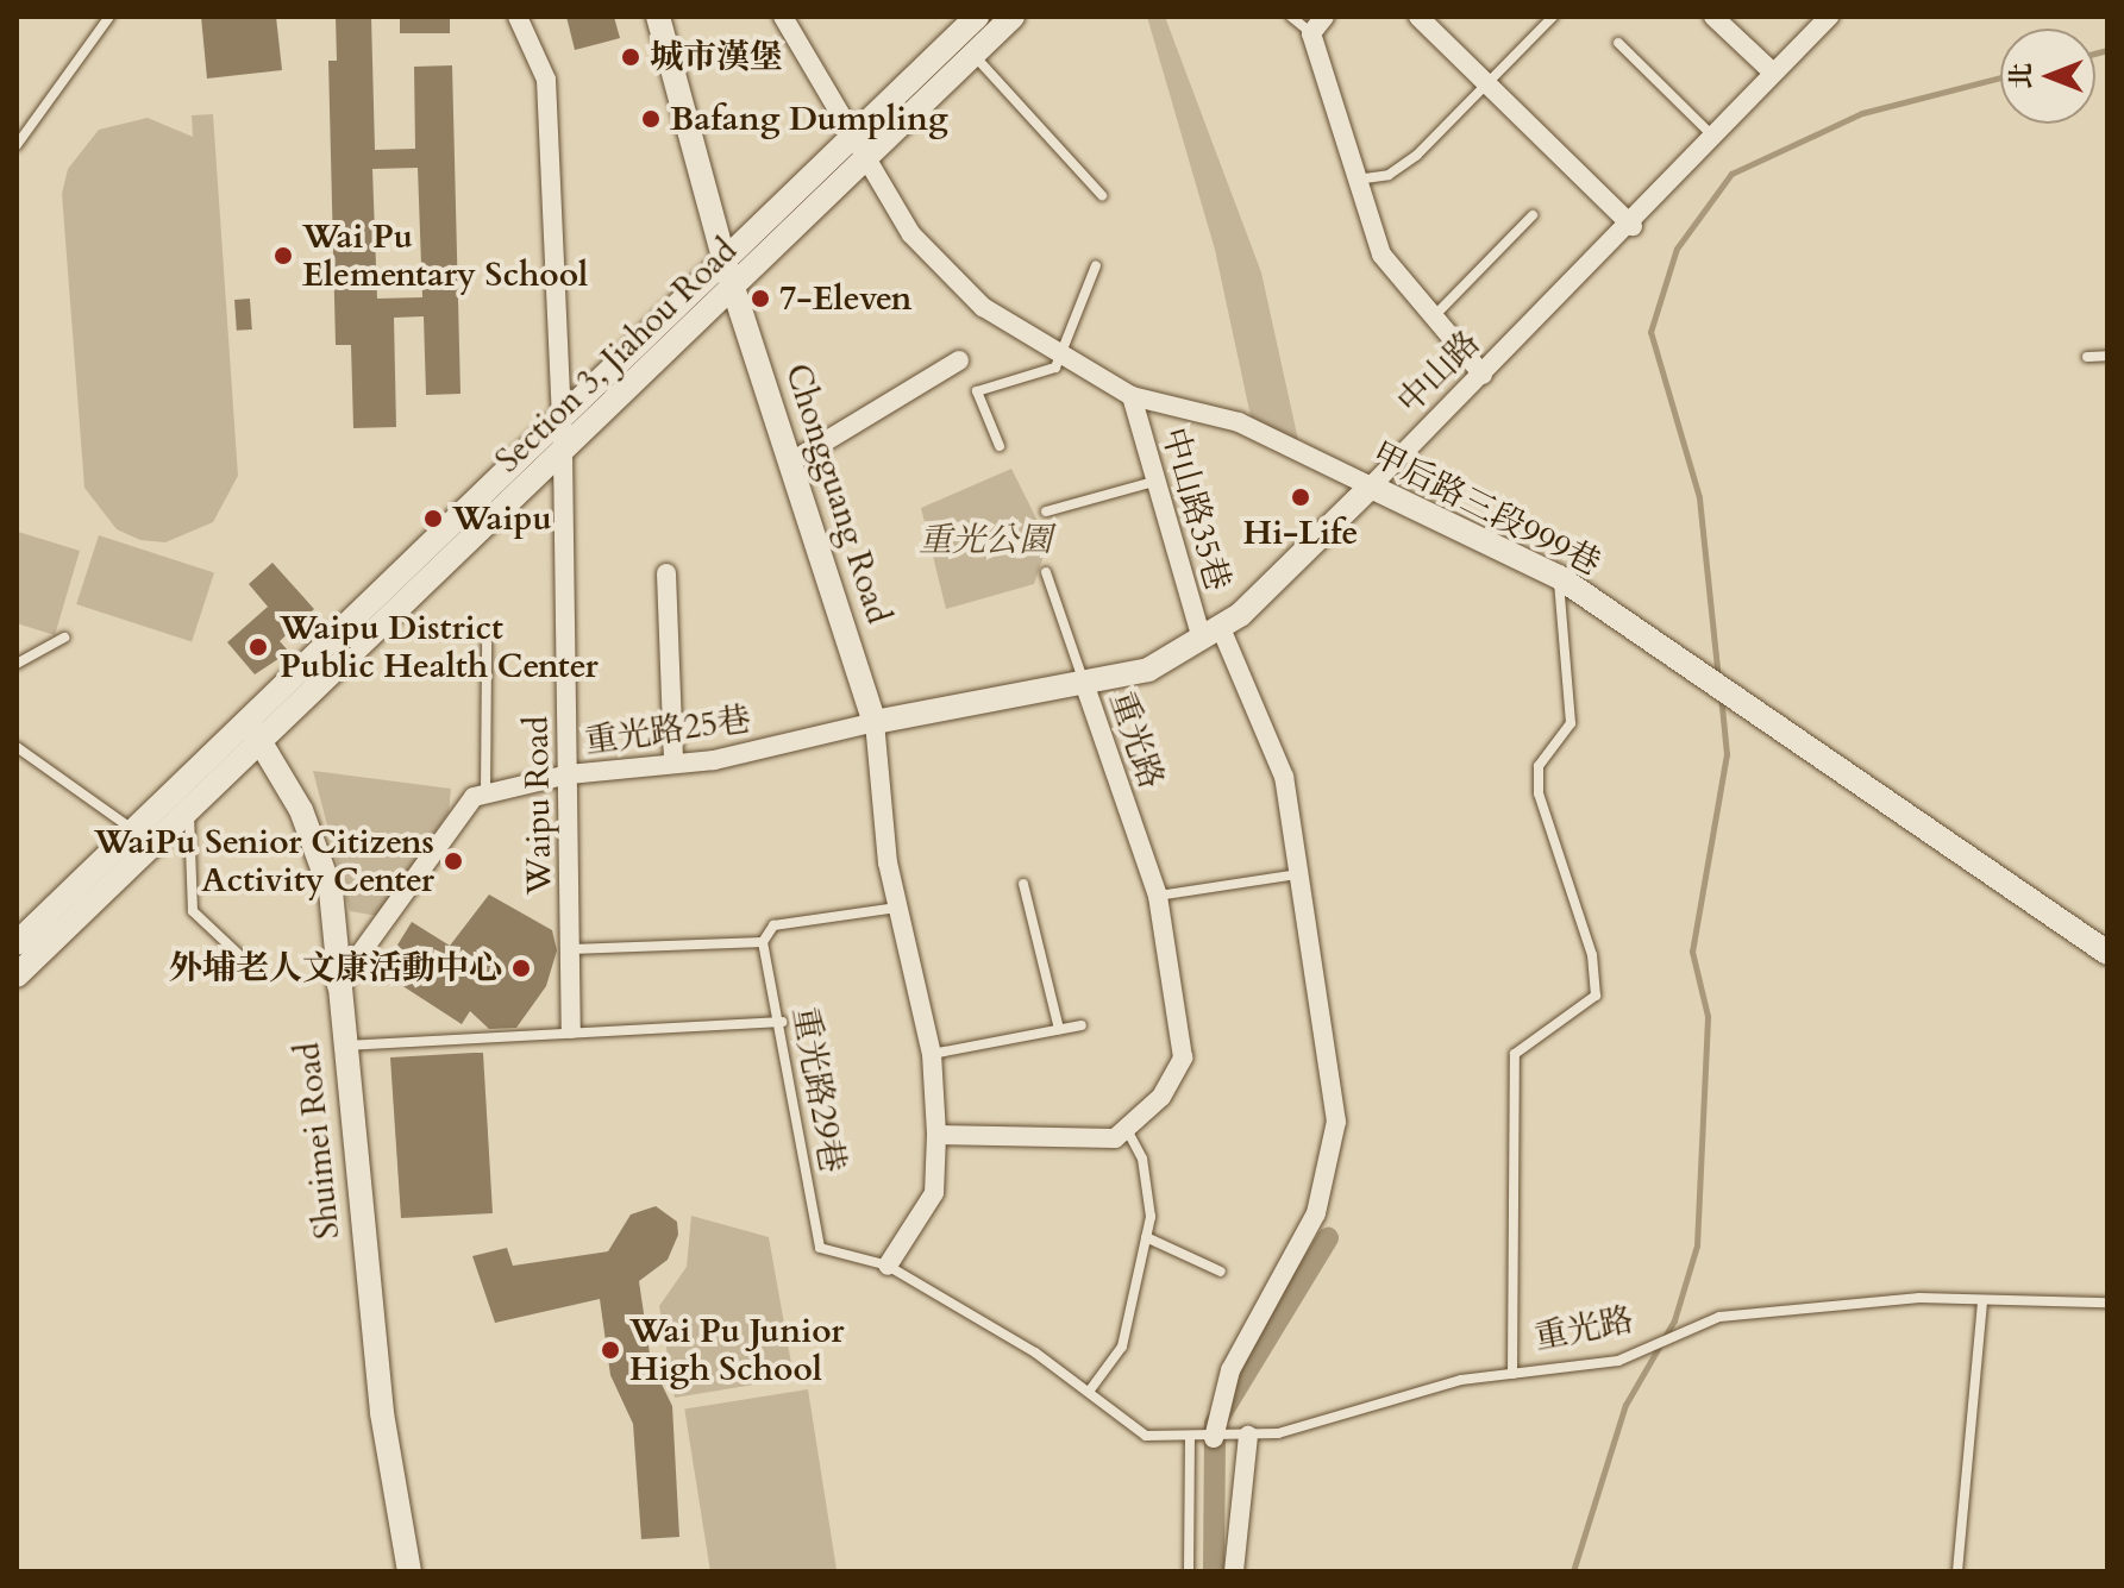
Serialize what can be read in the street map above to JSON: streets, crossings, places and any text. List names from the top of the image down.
{
  "streets": {
    "street": [
      "Section 3, Jiahou Road",
      "中山路",
      "Chongguang Road",
      "中山路35巷",
      "甲后路三段999巷",
      "重光路25巷",
      "重光路",
      "Waipu Road",
      "Shuimei Road"
    ],
    "lane": ["重光路29巷"]
  },
  "crossings": [
    ["Section 3, Jiahou Road", "Chongguang Road"],
    ["Section 3, Jiahou Road", "甲后路三段999巷"],
    ["Section 3, Jiahou Road", "Waipu Road"],
    ["Section 3, Jiahou Road", "Shuimei Road"],
    ["中山路", "Chongguang Road"],
    ["中山路", "中山路35巷"],
    ["中山路", "甲后路三段999巷"],
    ["中山路", "重光路25巷"],
    ["中山路", "重光路"],
    ["Chongguang Road", "重光路25巷"],
    ["中山路35巷", "甲后路三段999巷"],
    ["中山路35巷", "重光路"],
    ["重光路25巷", "Waipu Road"],
    ["重光路25巷", "Shuimei Road"],
    ["重光路", "重光路29巷"]
  ],
  "parks": ["重光公園"],
  "places": [
    "城市漢堡",
    "Bafang Dumpling",
    "Wai Pu Elementary School",
    "7-Eleven",
    "Hi-Life",
    "Waipu",
    "Waipu District Public Health Center",
    "WaiPu Senior Citizens Activity Center",
    "外埔老人文康活動中心",
    "Wai Pu Junior High School"
  ],
  "north": "left"
}
